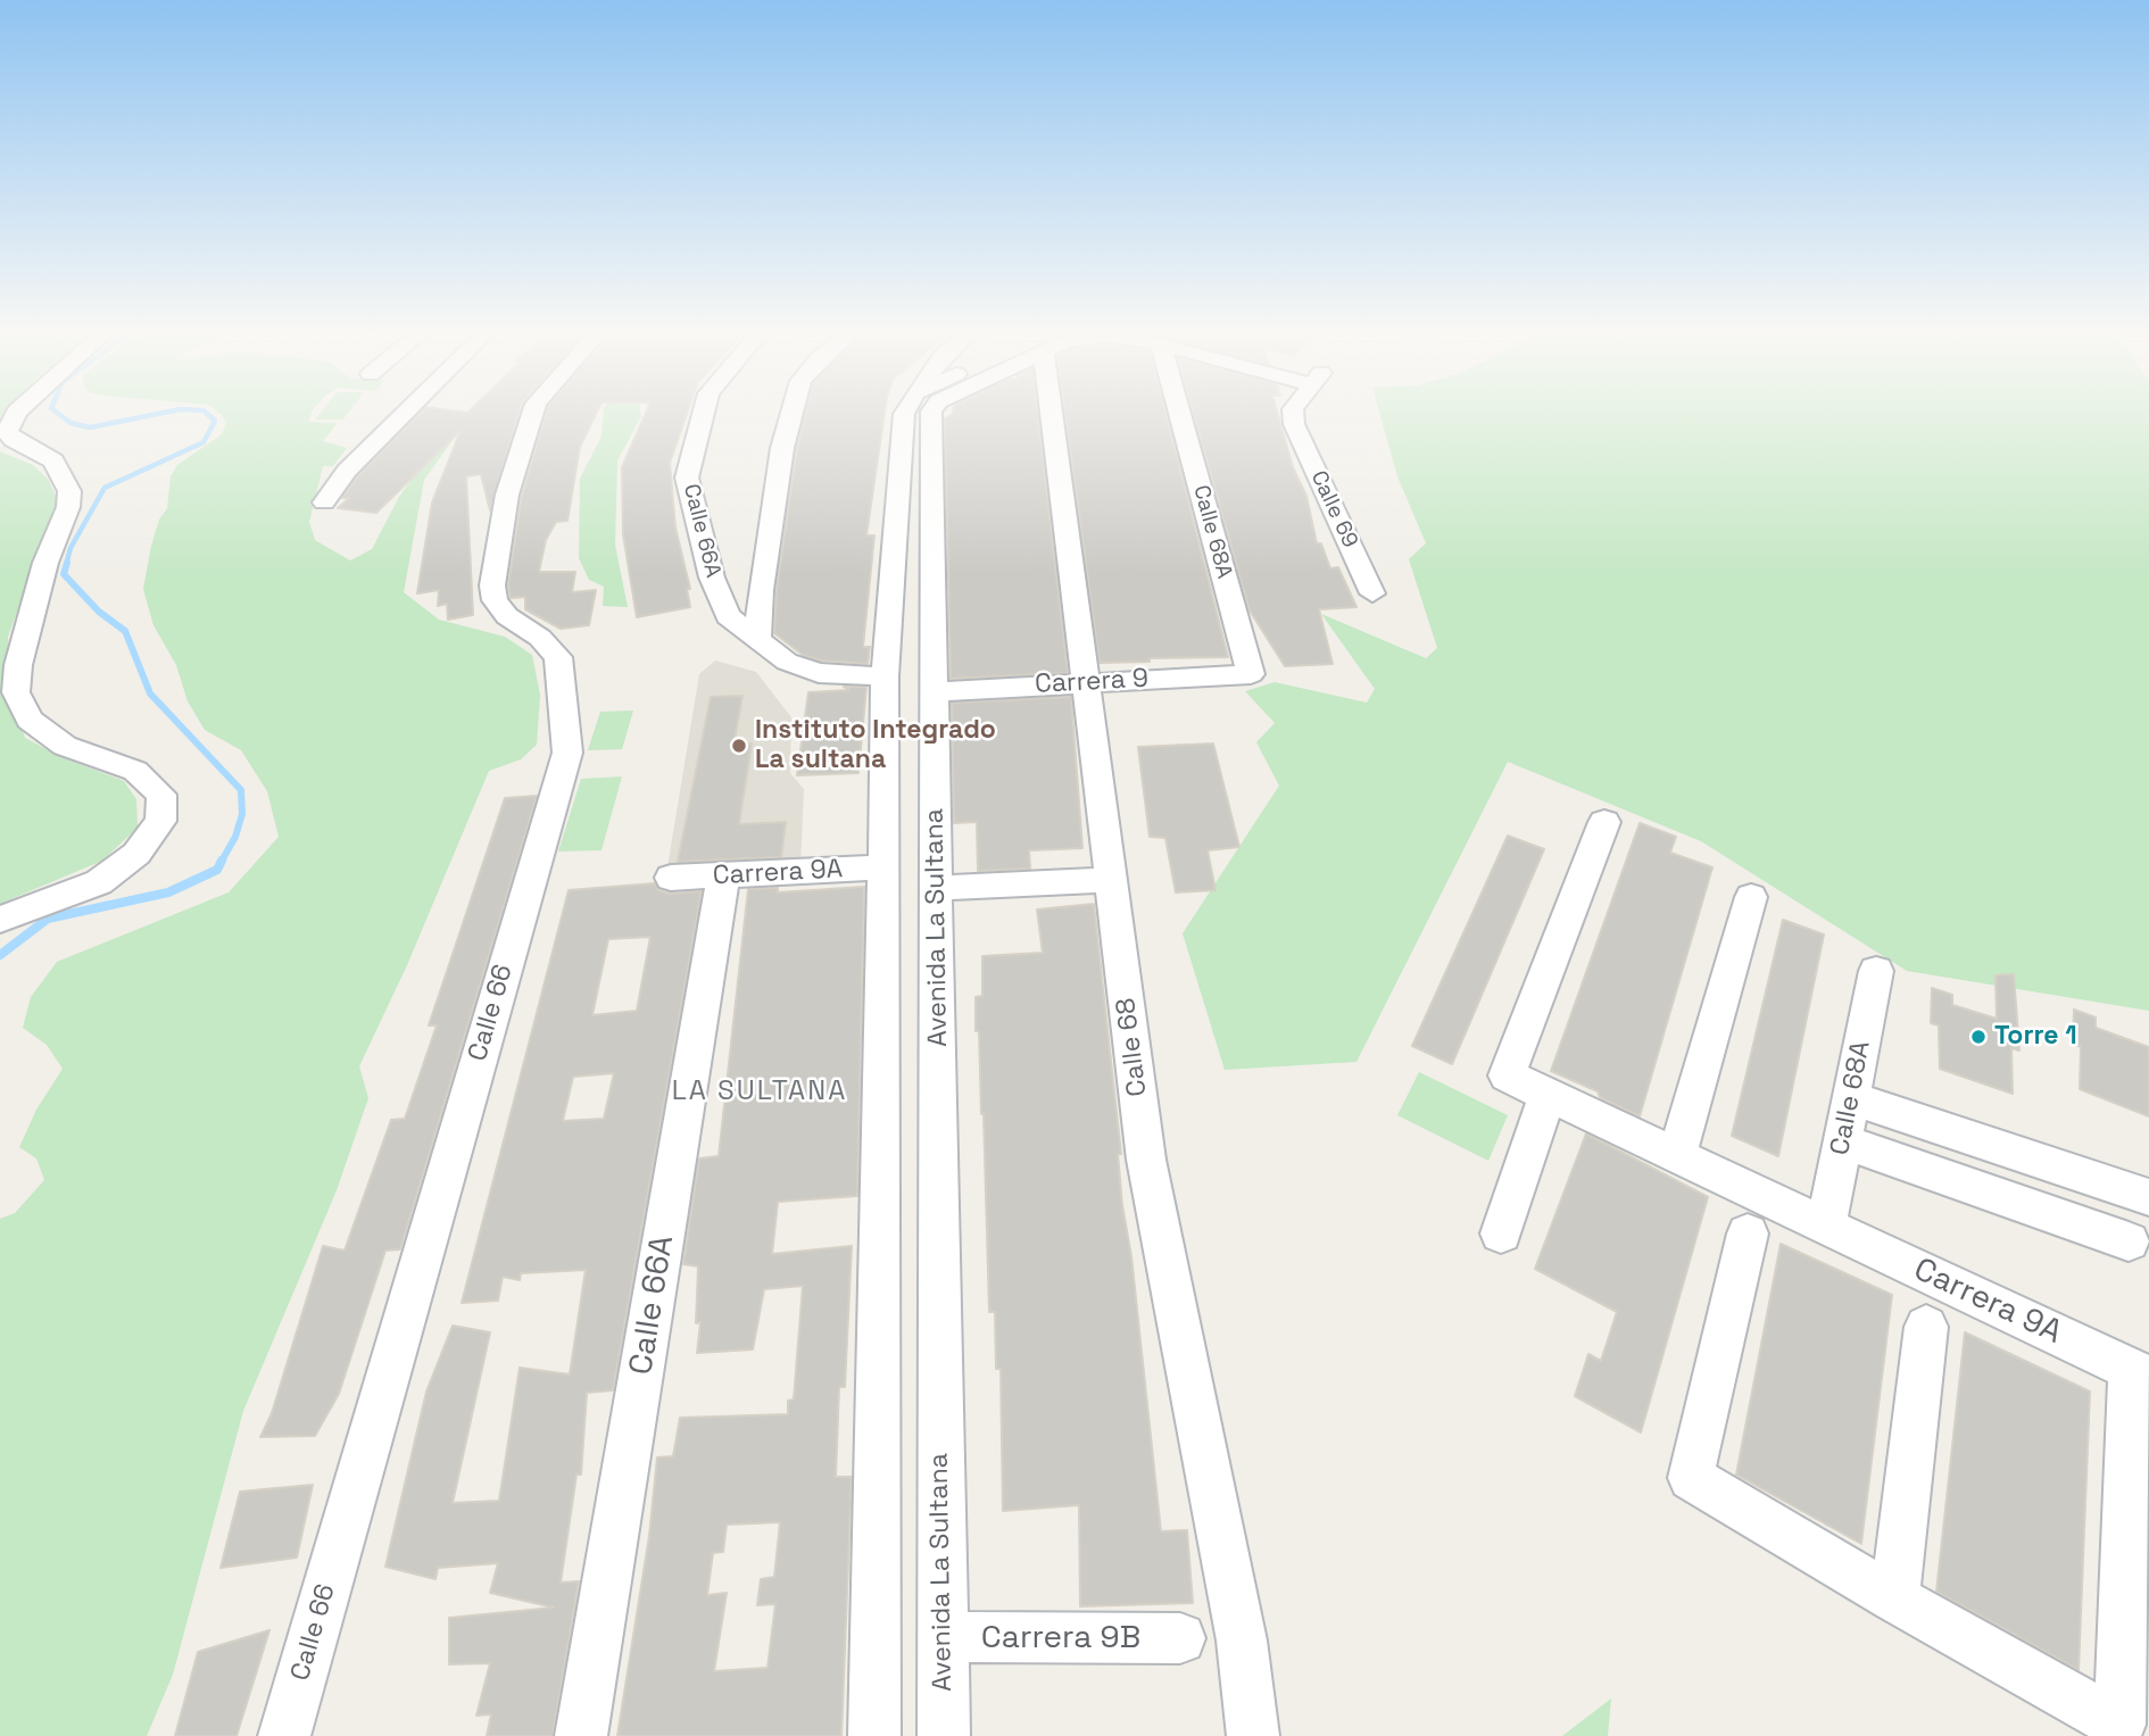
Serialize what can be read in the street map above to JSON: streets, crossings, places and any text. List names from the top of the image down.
{
  "streets": {
    "street": [
      "Calle 69",
      "Calle 66A",
      "Calle 68A",
      "Carrera 9",
      "Carrera 9A",
      "Avenida La Sultana",
      "Calle 66",
      "Calle 68",
      "Carrera 9B"
    ]
  },
  "crossings": [
    ["Calle 66A", "Carrera 9A"],
    ["Calle 66A", "Avenida La Sultana"],
    ["Calle 68A", "Carrera 9"],
    ["Calle 68A", "Carrera 9A"],
    ["Carrera 9", "Avenida La Sultana"],
    ["Carrera 9", "Calle 68"],
    ["Carrera 9A", "Avenida La Sultana"],
    ["Avenida La Sultana", "Carrera 9B"]
  ],
  "districts": ["LA SULTANA"],
  "places": ["Instituto Integrado La sultana", "Torre 1"]
}
